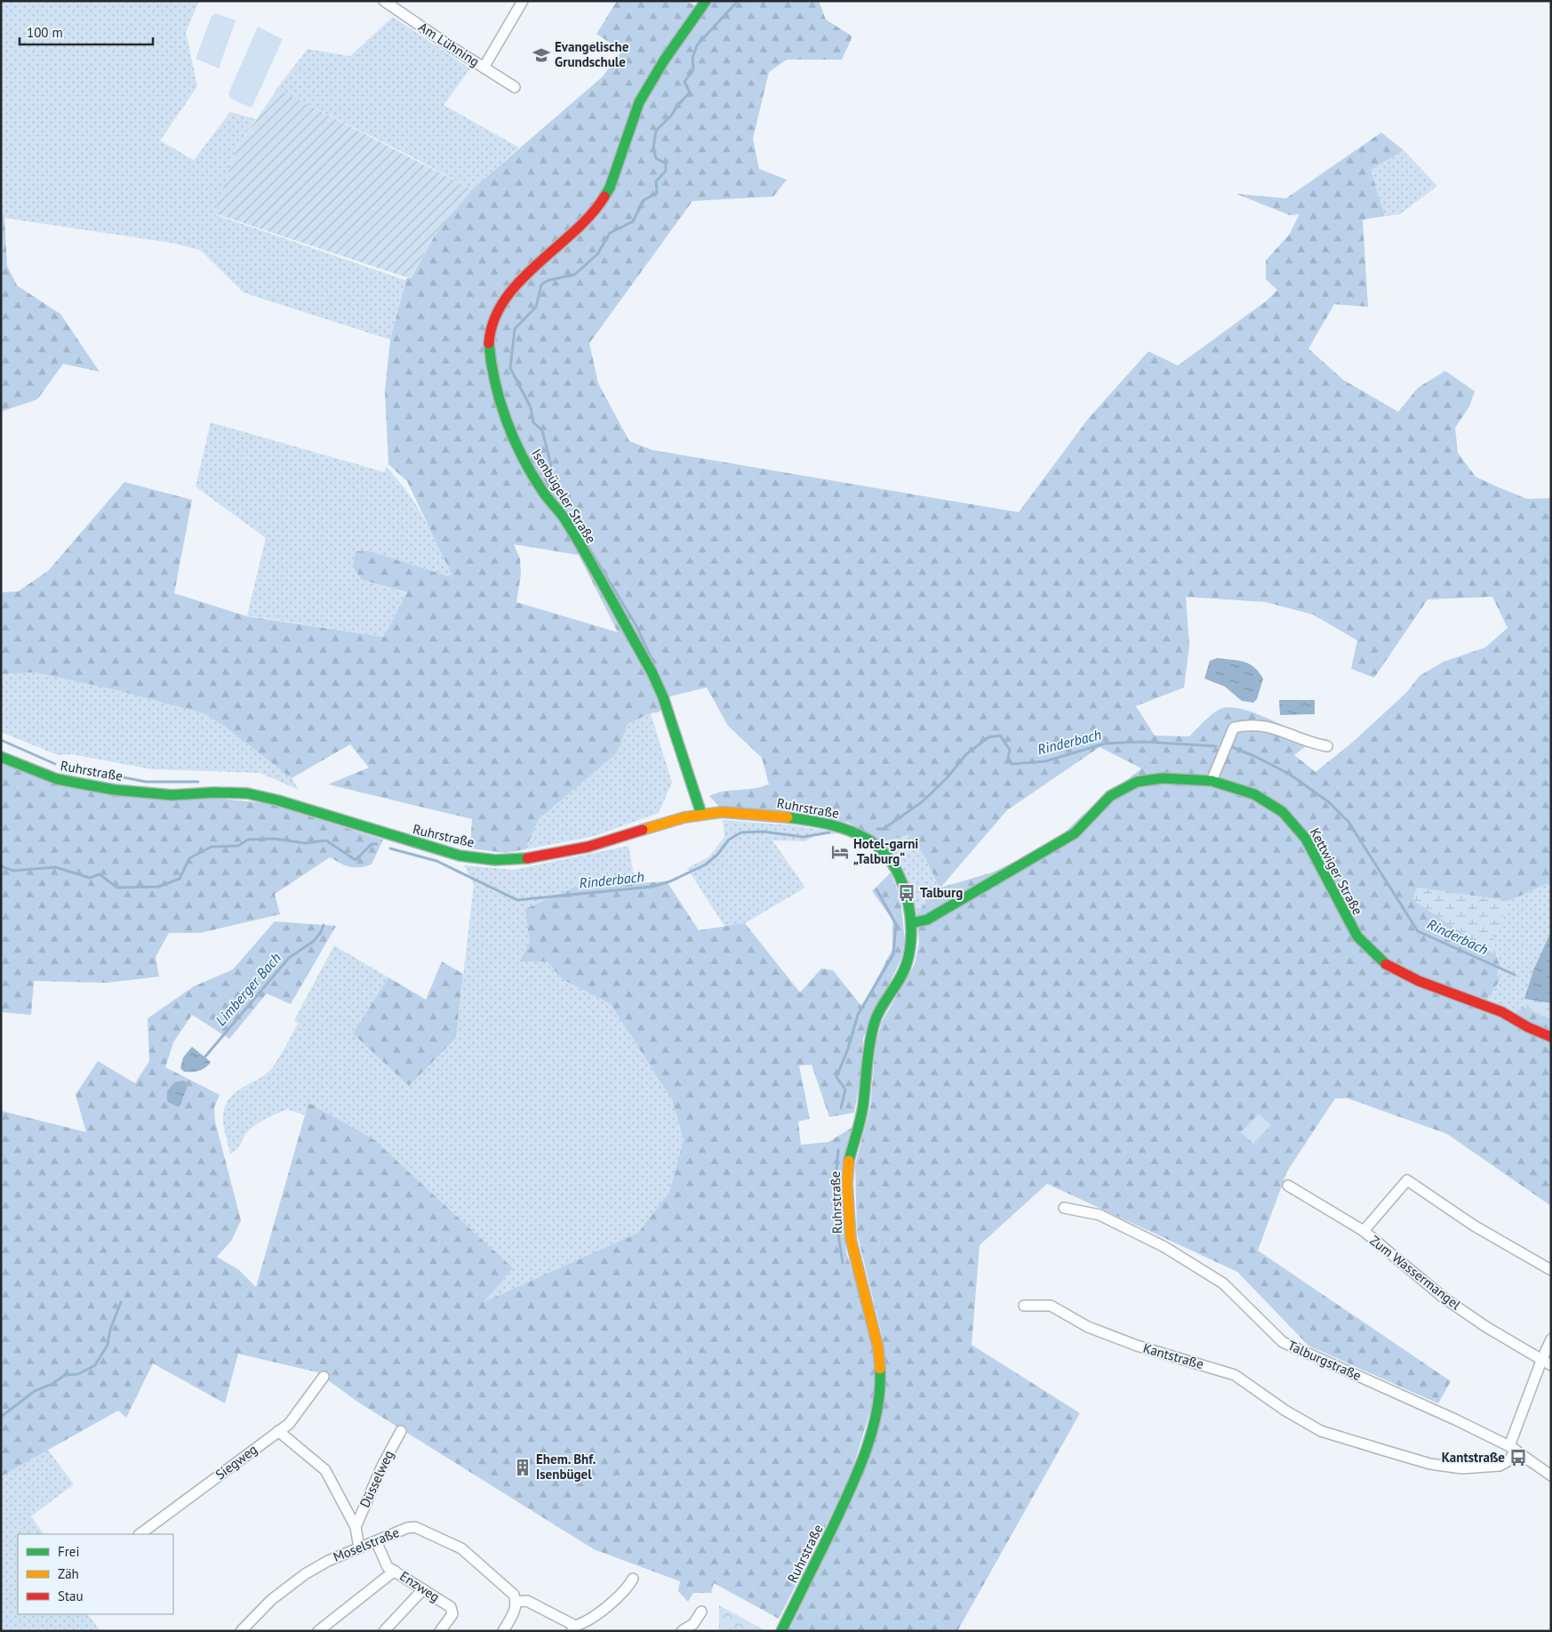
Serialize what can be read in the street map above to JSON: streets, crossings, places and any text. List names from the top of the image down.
{
  "streets": {
    "main road": ["Isenbügeler Straße", "Ruhrstraße", "Kettwiger Straße"],
    "street": [
      "Am Lühning",
      "Zum Wassermangel",
      "Kantstraße",
      "Talburgstraße",
      "Siegweg",
      "Düsselweg",
      "Moselstraße",
      "Enzweg"
    ]
  },
  "crossings": [
    ["Isenbügeler Straße", "Ruhrstraße"],
    ["Ruhrstraße", "Kettwiger Straße"],
    ["Kantstraße", "Talburgstraße"],
    ["Moselstraße", "Enzweg"]
  ],
  "water": ["Rinderbach", "Limberger Bach"],
  "places": {
    "school or university": ["Evangelische Grundschule"],
    "hotel": ["Hotel-garni „Talburg“"],
    "bus stop": ["Talburg", "Kantstraße"],
    "building": ["Ehem. Bhf. Isenbügel"]
  },
  "legend": ["Frei", "Zäh", "Stau"],
  "scale_bar": "100 m"
}
